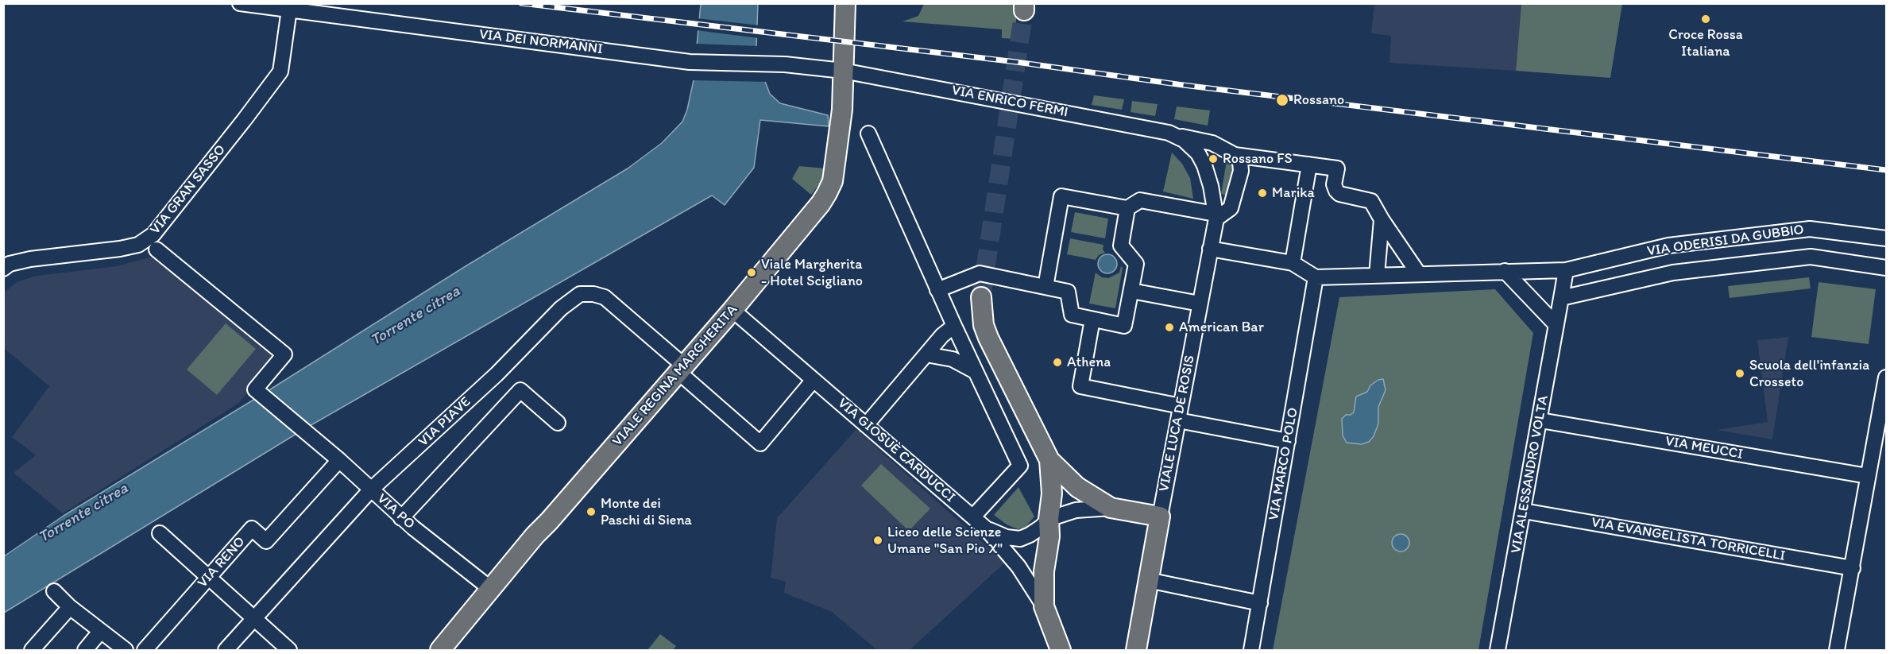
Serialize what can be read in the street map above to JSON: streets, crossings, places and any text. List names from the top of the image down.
{
  "streets": {
    "main road": ["VIALE REGINA MARGHERITA"],
    "street": [
      "VIA DEI NORMANNI",
      "VIA ENRICO FERMI",
      "VIA GRAN SASSO",
      "VIA ODERISI DA GUBBIO",
      "VIA PIAVE",
      "VIALE LUCA DE ROSIS",
      "VIA MEUCCI",
      "VIA GIOSUÈ CARDUCCI",
      "VIA MARCO POLO",
      "VIA ALESSANDRO VOLTA",
      "VIA PO",
      "VIA EVANGELISTA TORRICELLI",
      "VIA RENO"
    ]
  },
  "crossings": [
    ["VIA DEI NORMANNI", "VIA ENRICO FERMI"],
    ["VIA DEI NORMANNI", "VIA GRAN SASSO"],
    ["VIA DEI NORMANNI", "VIALE REGINA MARGHERITA"],
    ["VIA ENRICO FERMI", "VIALE REGINA MARGHERITA"],
    ["VIA ENRICO FERMI", "VIALE LUCA DE ROSIS"],
    ["VIA ODERISI DA GUBBIO", "VIA ALESSANDRO VOLTA"],
    ["VIALE REGINA MARGHERITA", "VIA PIAVE"],
    ["VIALE REGINA MARGHERITA", "VIA GIOSUÈ CARDUCCI"],
    ["VIALE REGINA MARGHERITA", "VIA PO"],
    ["VIA PIAVE", "VIA GIOSUÈ CARDUCCI"],
    ["VIA PIAVE", "VIA PO"],
    ["VIA MEUCCI", "VIA ALESSANDRO VOLTA"],
    ["VIA ALESSANDRO VOLTA", "VIA EVANGELISTA TORRICELLI"],
    ["VIA PO", "VIA RENO"]
  ],
  "water": ["Torrente citrea"],
  "places": [
    "Croce Rossa Italiana",
    "Rossano",
    "Rossano FS",
    "Marika",
    "Viale Margherita - Hotel Scigliano",
    "American Bar",
    "Athena",
    "Scuola dell'infanzia Crosseto",
    "Monte dei Paschi di Siena",
    "Liceo delle Scienze Umane \"San Pio X\""
  ]
}
